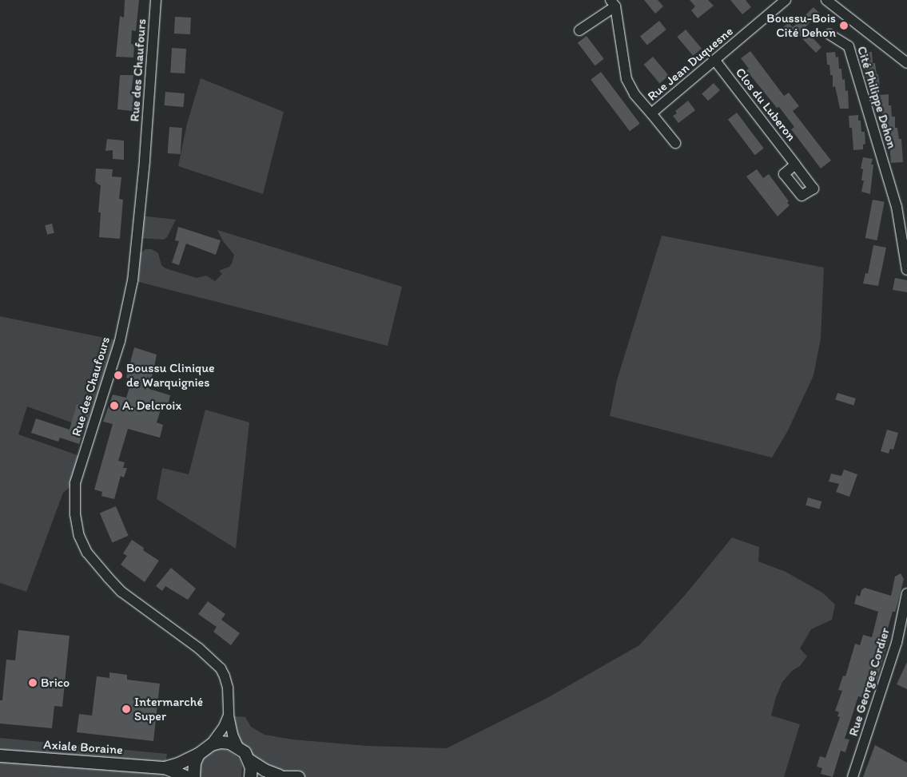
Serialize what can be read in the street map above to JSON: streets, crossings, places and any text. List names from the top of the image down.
{
  "streets": {
    "main road": ["Axiale Boraine"],
    "street": [
      "Rue Jean Duquesne",
      "Rue des Chaufours",
      "Cité Philippe Dehon",
      "Clos du Luberon",
      "Rue Georges Cordier"
    ]
  },
  "crossings": [
    ["Rue Jean Duquesne", "Clos du Luberon"],
    ["Rue des Chaufours", "Axiale Boraine"]
  ],
  "places": [
    "Boussu-Bois Cité Dehon",
    "Boussu Clinique de Warquignies",
    "A. Delcroix",
    "Brico",
    "Intermarché Super"
  ]
}
